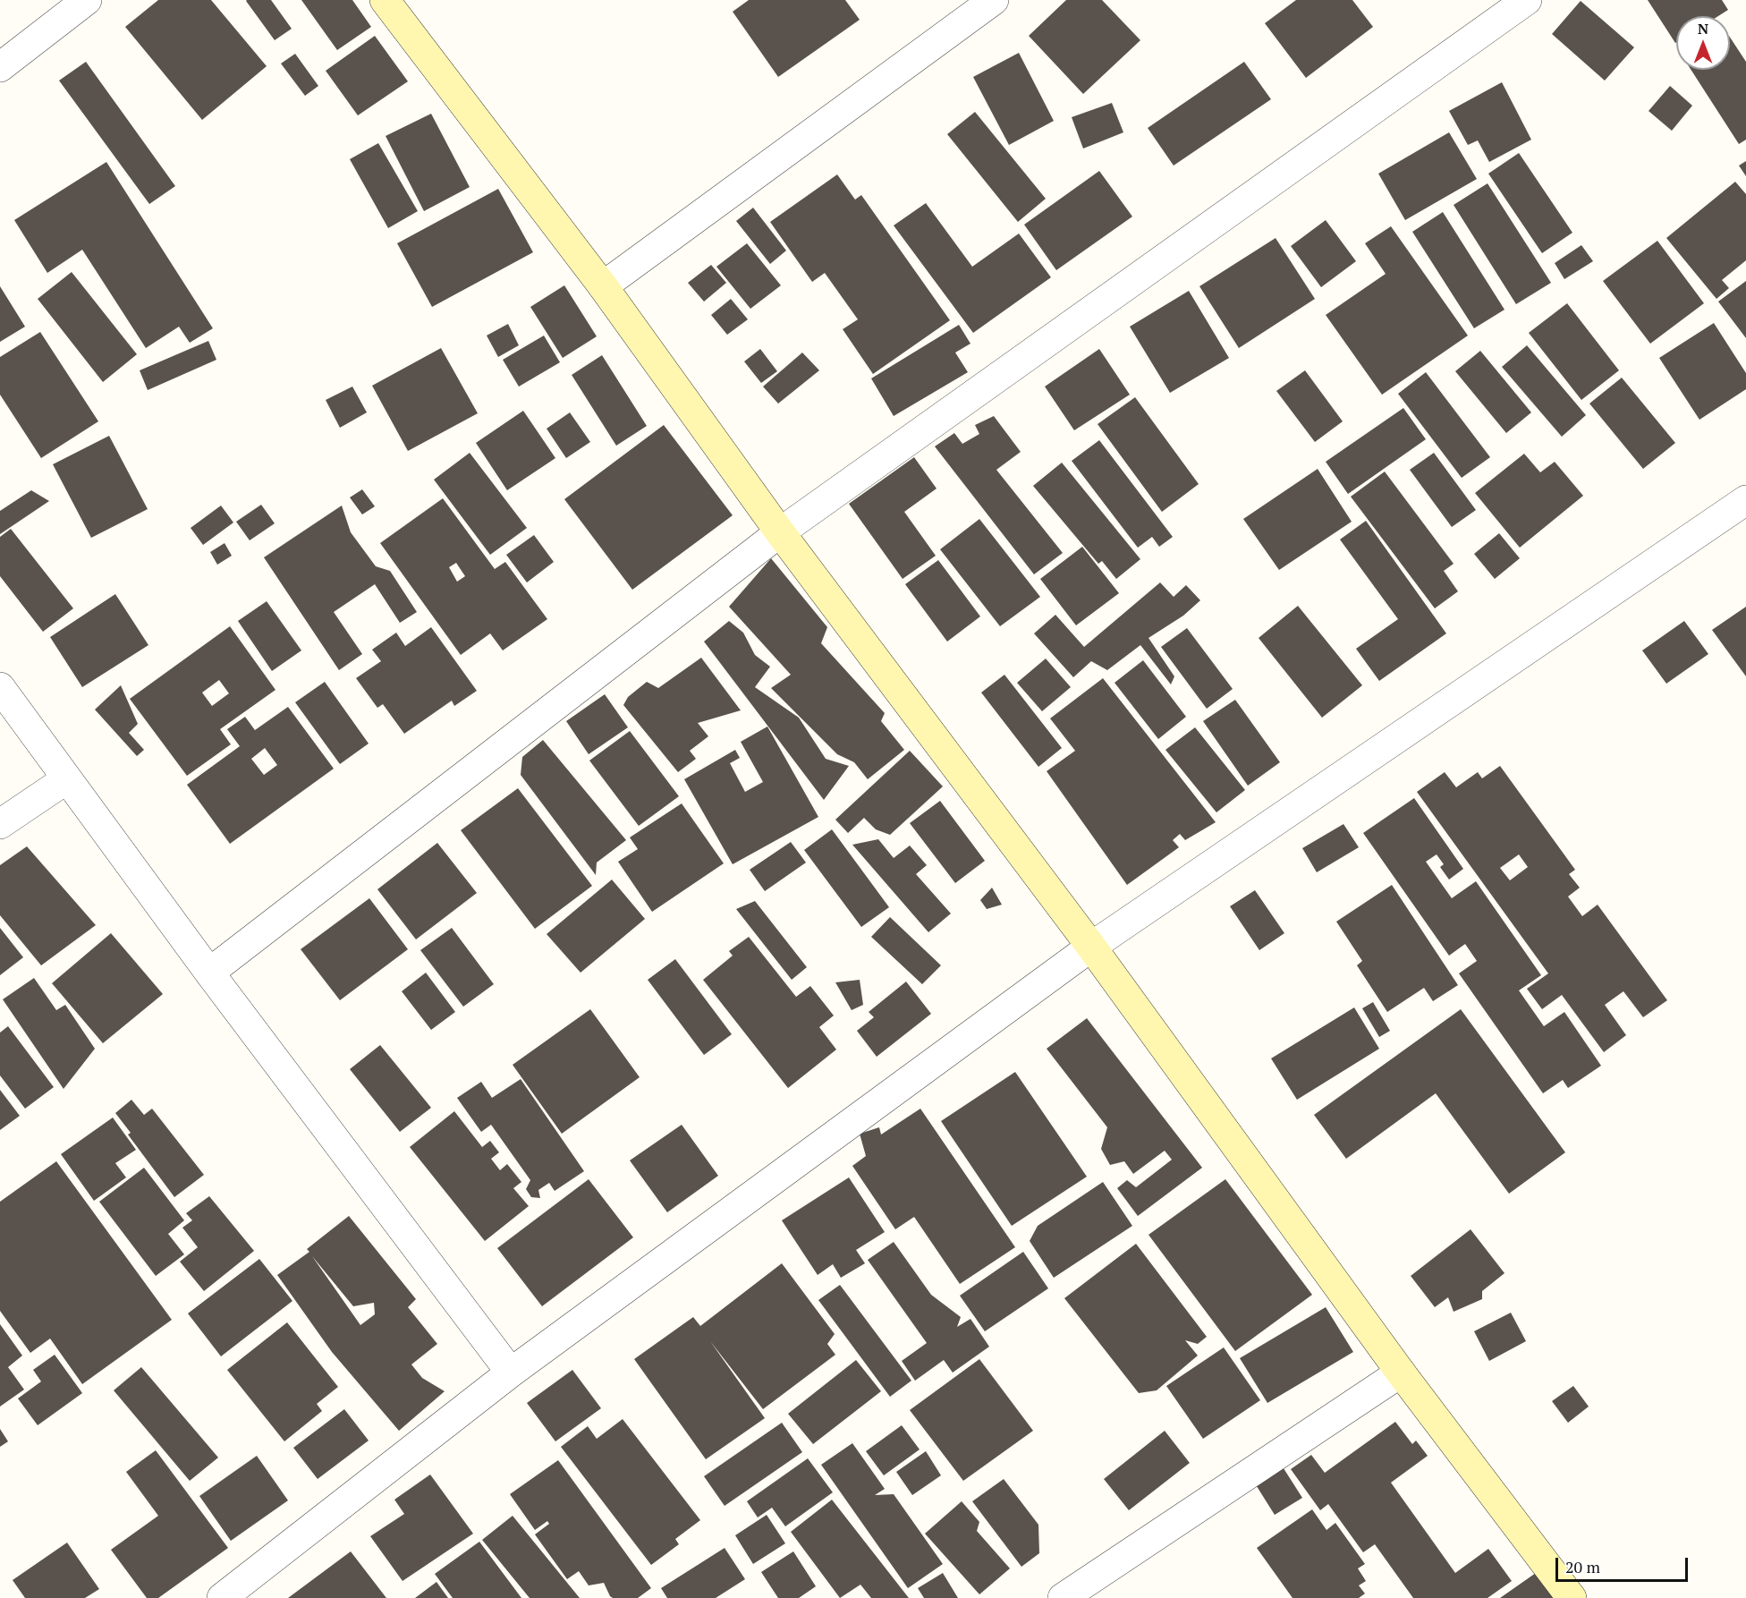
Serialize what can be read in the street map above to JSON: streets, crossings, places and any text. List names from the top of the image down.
{
  "scale_bar": "20 m",
  "north": "top"
}
